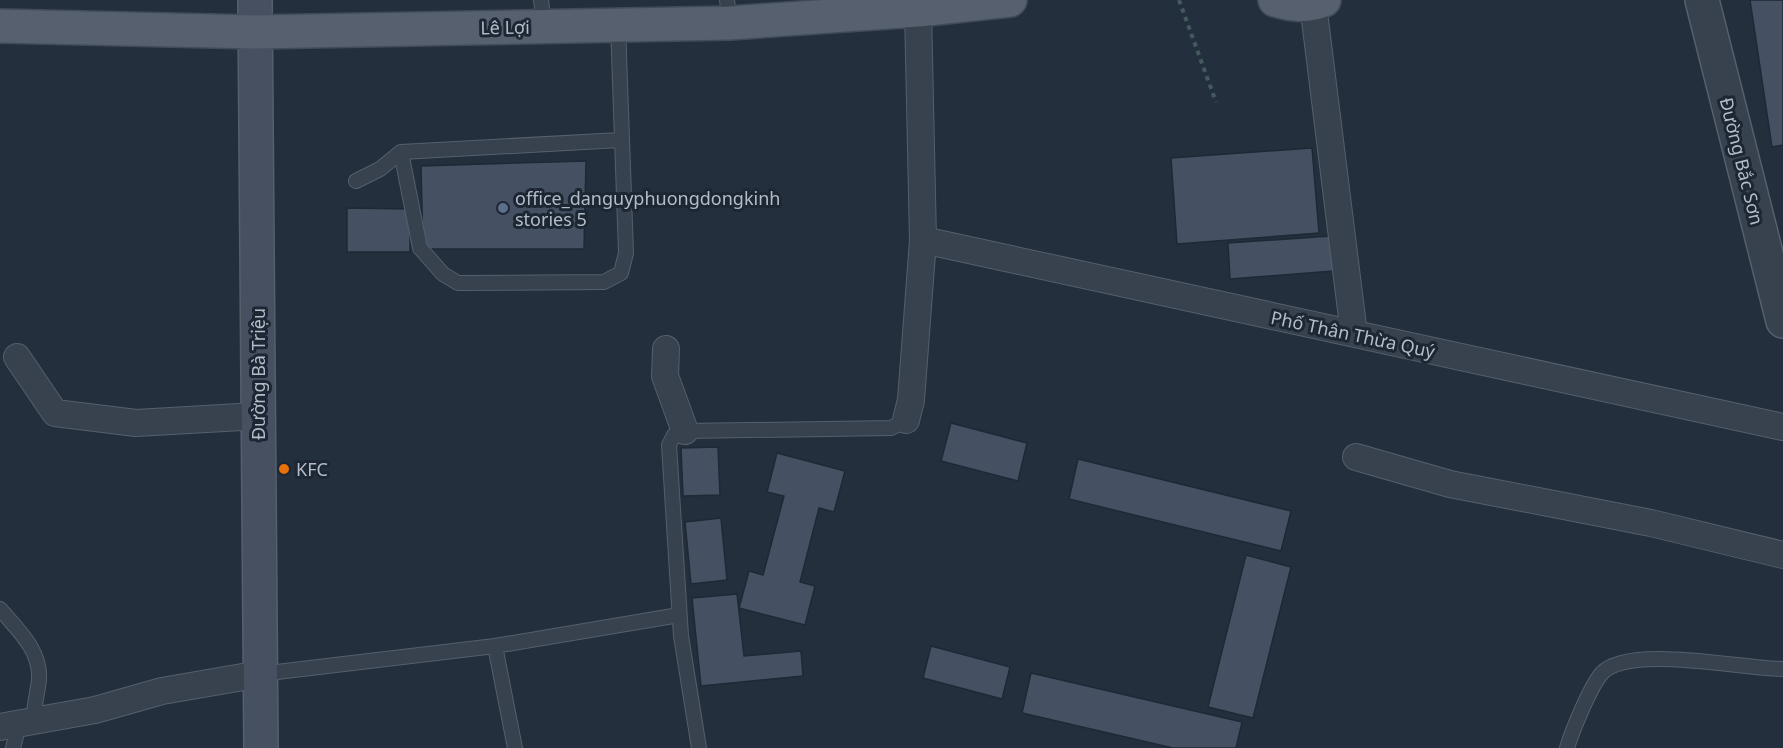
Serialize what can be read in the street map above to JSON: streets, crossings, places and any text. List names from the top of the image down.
{
  "streets": {
    "main road": ["Lê Lợi", "Đường Bà Triệu"],
    "street": ["Đường Bắc Sơn", "Phố Thân Thừa Quý"]
  },
  "crossings": [
    ["Lê Lợi", "Đường Bà Triệu"]
  ],
  "places": ["office_danguyphuongdongkinh stories 5", "KFC"]
}
